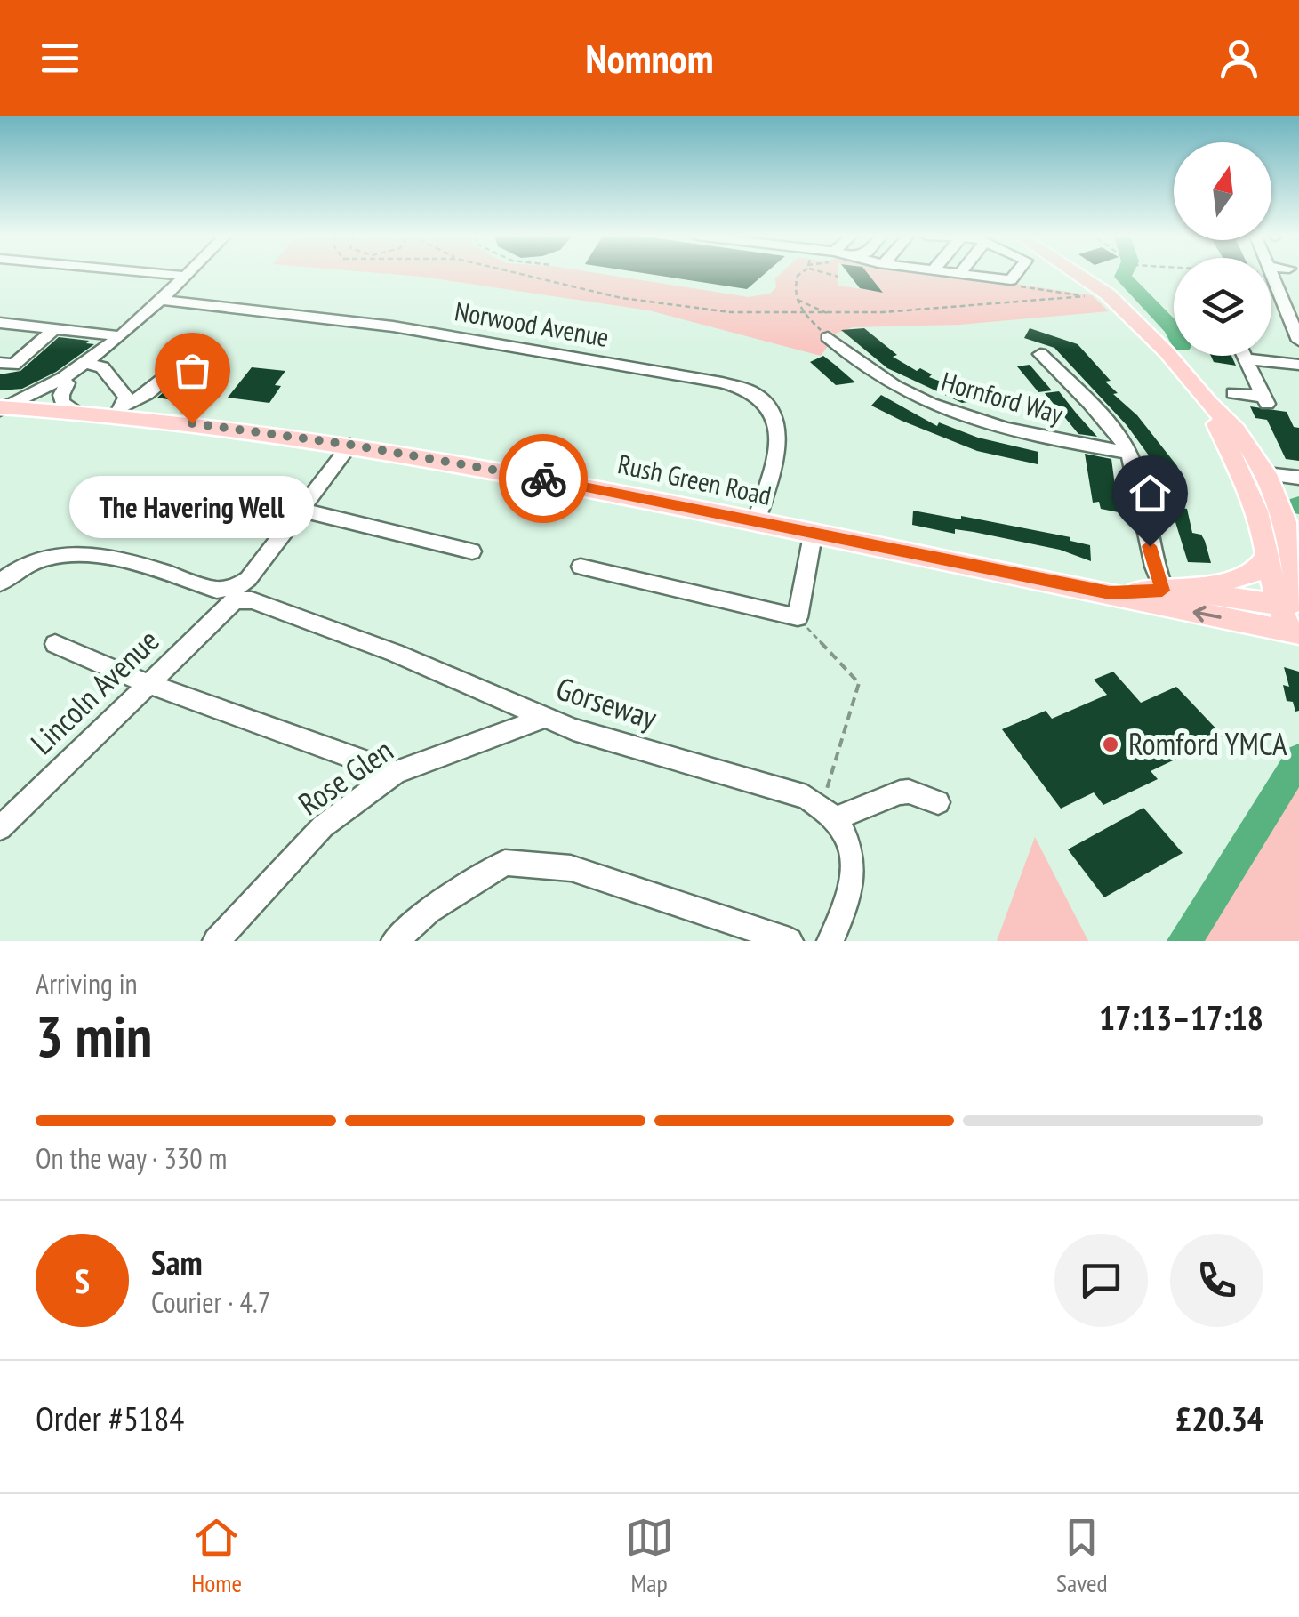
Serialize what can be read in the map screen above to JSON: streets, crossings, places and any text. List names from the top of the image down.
{
  "streets": {
    "main road": ["Rush Green Road"],
    "street": [
      "Norwood Avenue",
      "Hornford Way",
      "Lincoln Avenue",
      "Gorseway",
      "Rose Glen"
    ]
  },
  "crossings": [
    ["Norwood Avenue", "Rush Green Road"],
    ["Rush Green Road", "Lincoln Avenue"],
    ["Lincoln Avenue", "Gorseway"],
    ["Gorseway", "Rose Glen"]
  ],
  "places": ["The Havering Well", "Romford YMCA"],
  "north": "top",
  "page": {
    "header": "Nomnom",
    "bubble": "The Havering Well",
    "heading": ["3 min", "Arriving in", "17:13–17:18"],
    "panel": [
      "Sam",
      "Courier · 4.7",
      "Order #5184",
      "£20.34"
    ],
    "bar": "On the way · 330 m",
    "round": "S",
    "tabs": ["Home", "Map", "Saved"]
  }
}
